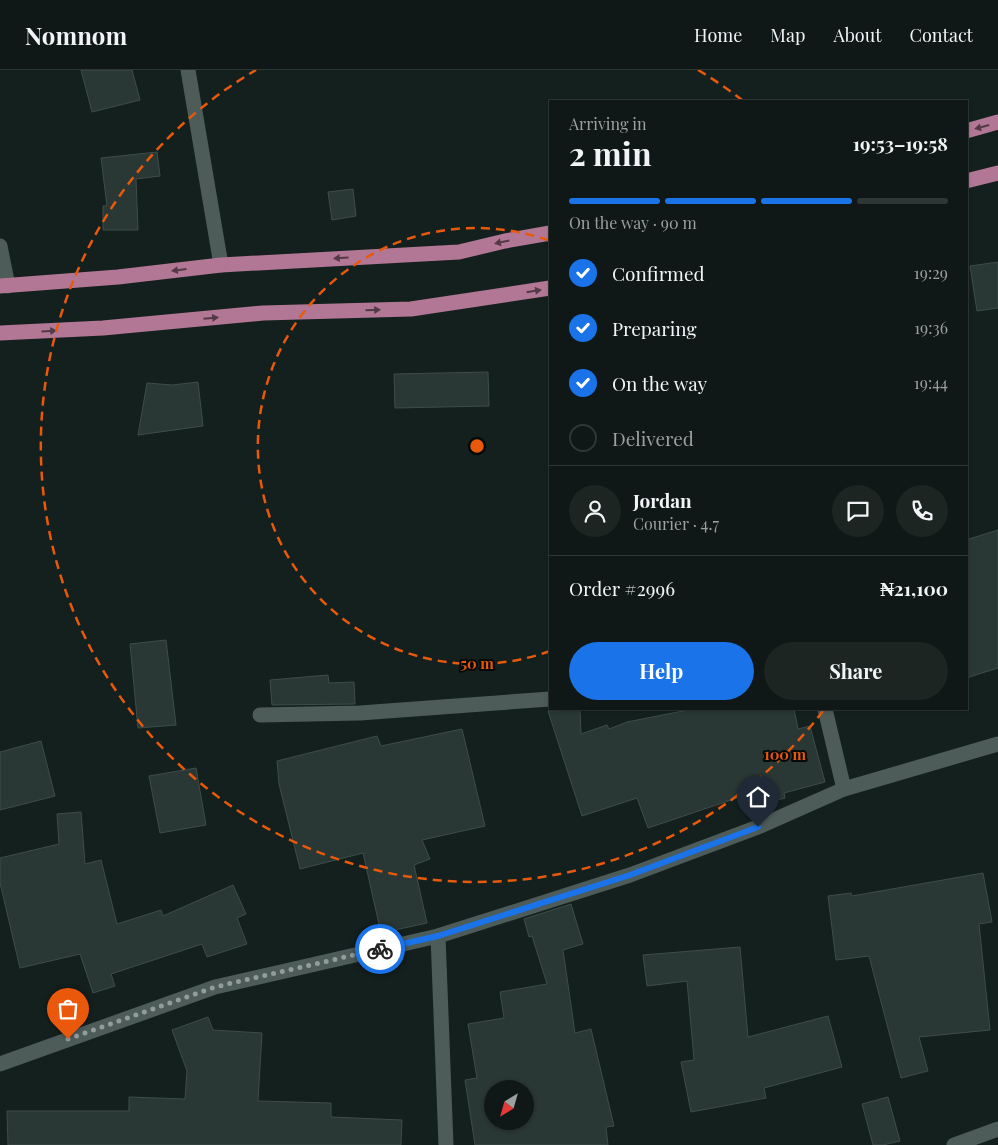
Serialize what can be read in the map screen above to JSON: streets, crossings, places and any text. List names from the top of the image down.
{
  "north": "bottom left",
  "page": {
    "header": "Nomnom",
    "nav": [
      "Home",
      "Map",
      "About",
      "Contact"
    ],
    "heading": ["2 min", "Arriving in", "19:53–19:58"],
    "panel": [
      "Jordan",
      "Courier · 4.7",
      "Order #2996",
      "₦21,100"
    ],
    "bar": "On the way · 90 m",
    "list": [
      ["Confirmed", "19:29"],
      ["Preparing", "19:36"],
      ["On the way", "19:44"],
      "Delivered"
    ],
    "buttons": ["Help", "Share"]
  },
  "rings": ["50 m", "100 m"]
}
